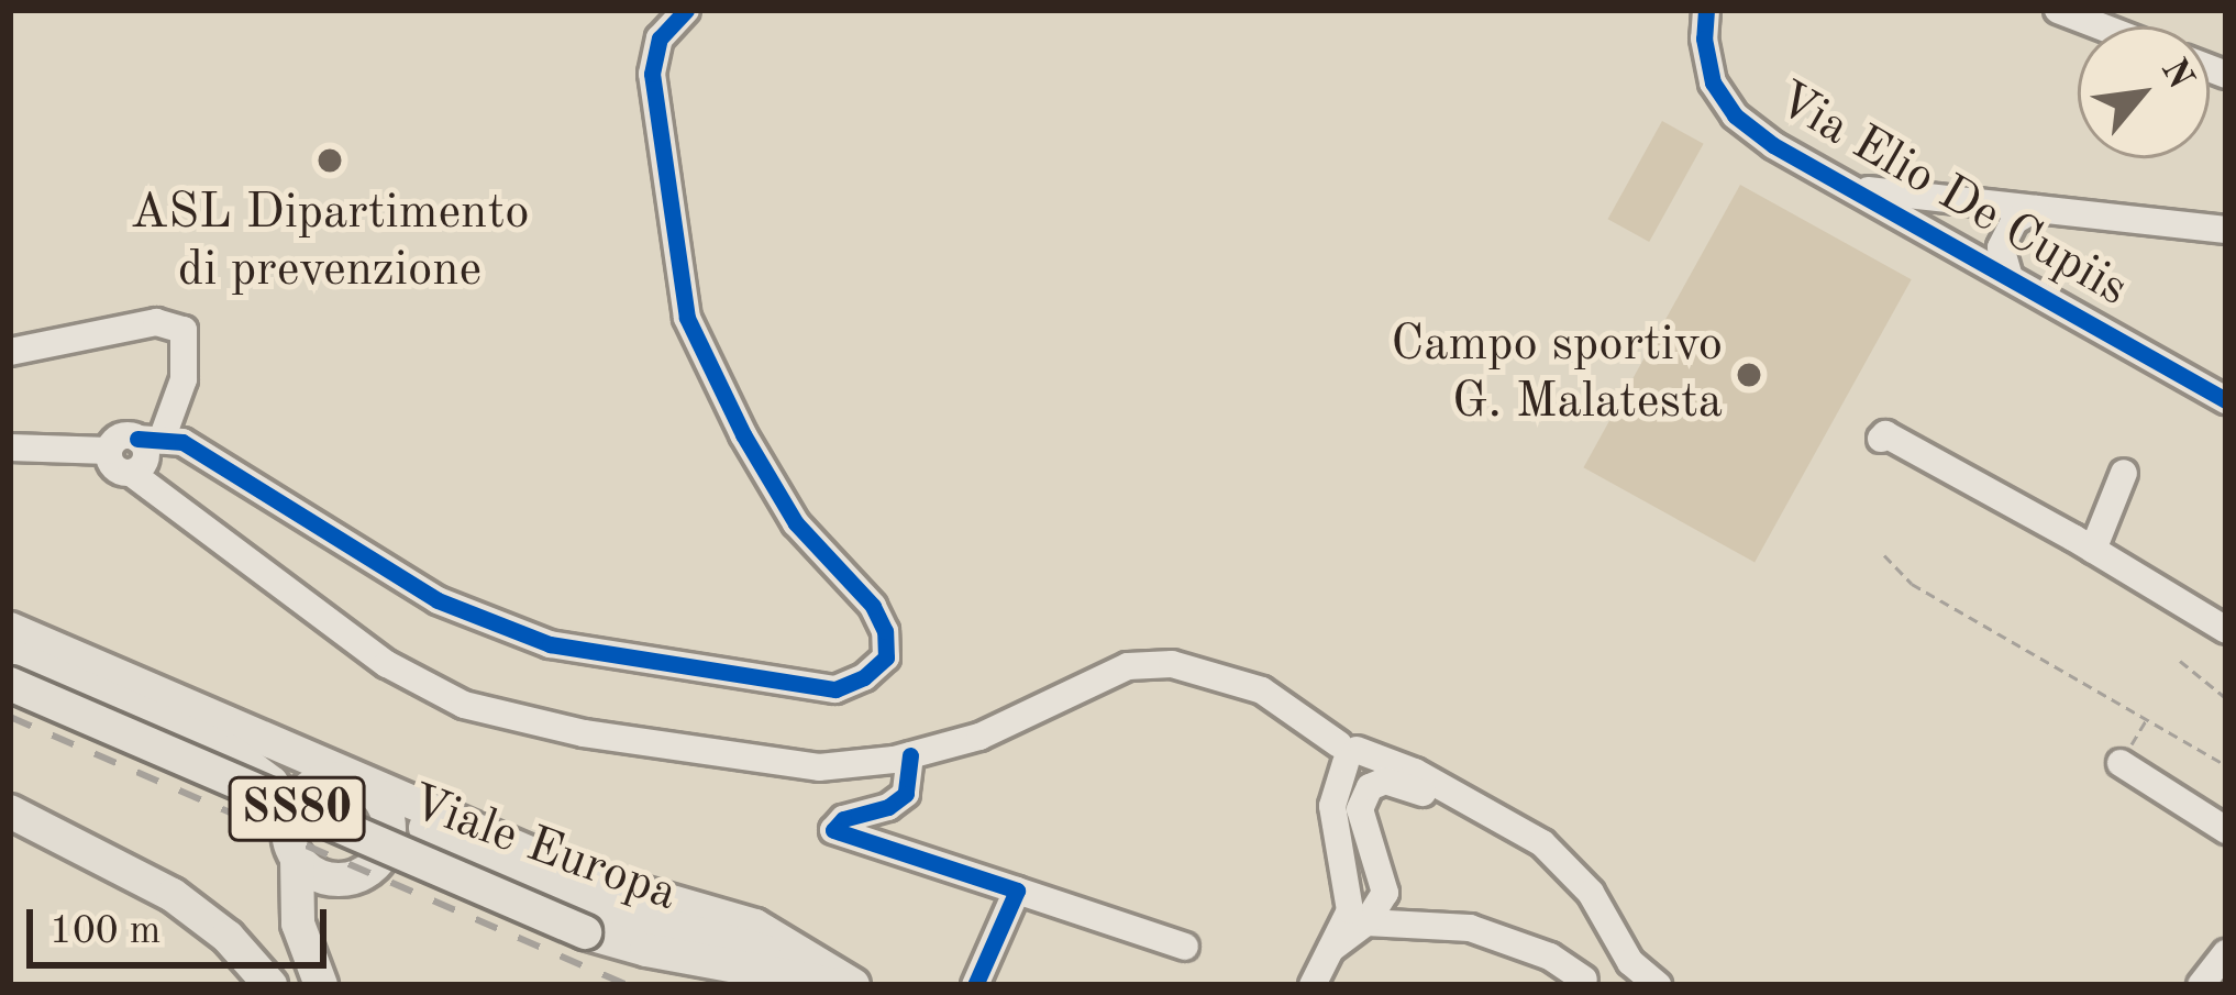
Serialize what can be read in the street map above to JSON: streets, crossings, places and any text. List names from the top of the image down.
{
  "streets": {
    "main road": ["SS80", "Viale Europa"],
    "street": ["Via Elio De Cupiis"]
  },
  "crossings": [
    ["SS80", "Viale Europa"]
  ],
  "places": ["ASL Dipartimento di prevenzione", "Campo sportivo G. Malatesta"],
  "scale_bar": "100 m",
  "north": "top right"
}
